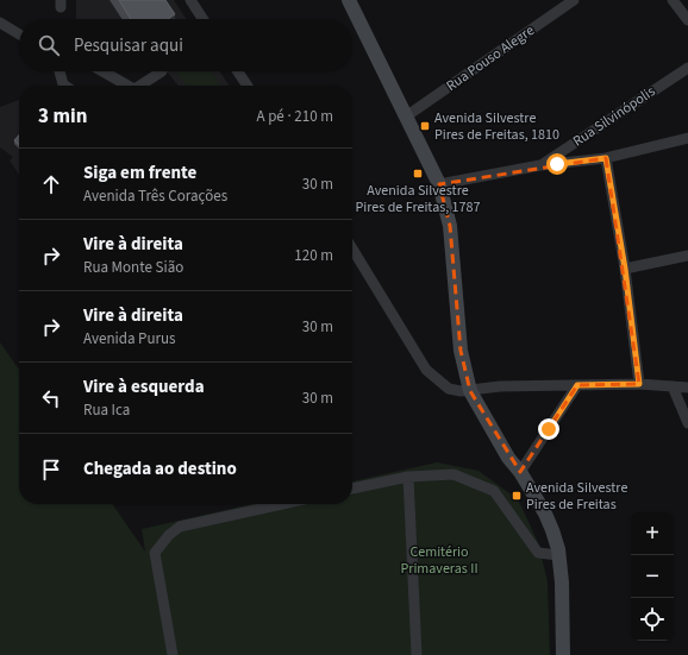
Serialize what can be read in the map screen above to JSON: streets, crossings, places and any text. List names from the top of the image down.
{
  "streets": {
    "street": ["Rua Pouso Alegre", "Rua Silvinópolis"]
  },
  "parks": ["Cemitério Primaveras II"],
  "places": {
    "transit": ["Avenida Silvestre Pires de Freitas, 1810", "Avenida Silvestre Pires de Freitas, 1787", "Avenida Silvestre Pires de Freitas"]
  },
  "page": {
    "search": "Pesquisar aqui",
    "heading": ["3 min", "A pé · 210 m"],
    "list": [
      ["Siga em frente", "Avenida Três Corações", "30 m"],
      ["Vire à direita", "Rua Monte Sião", "120 m"],
      ["Vire à direita", "Avenida Purus", "30 m"],
      ["Vire à esquerda", "Rua Ica", "30 m"],
      "Chegada ao destino"
    ],
    "map_buttons": ["+", "−"]
  }
}
